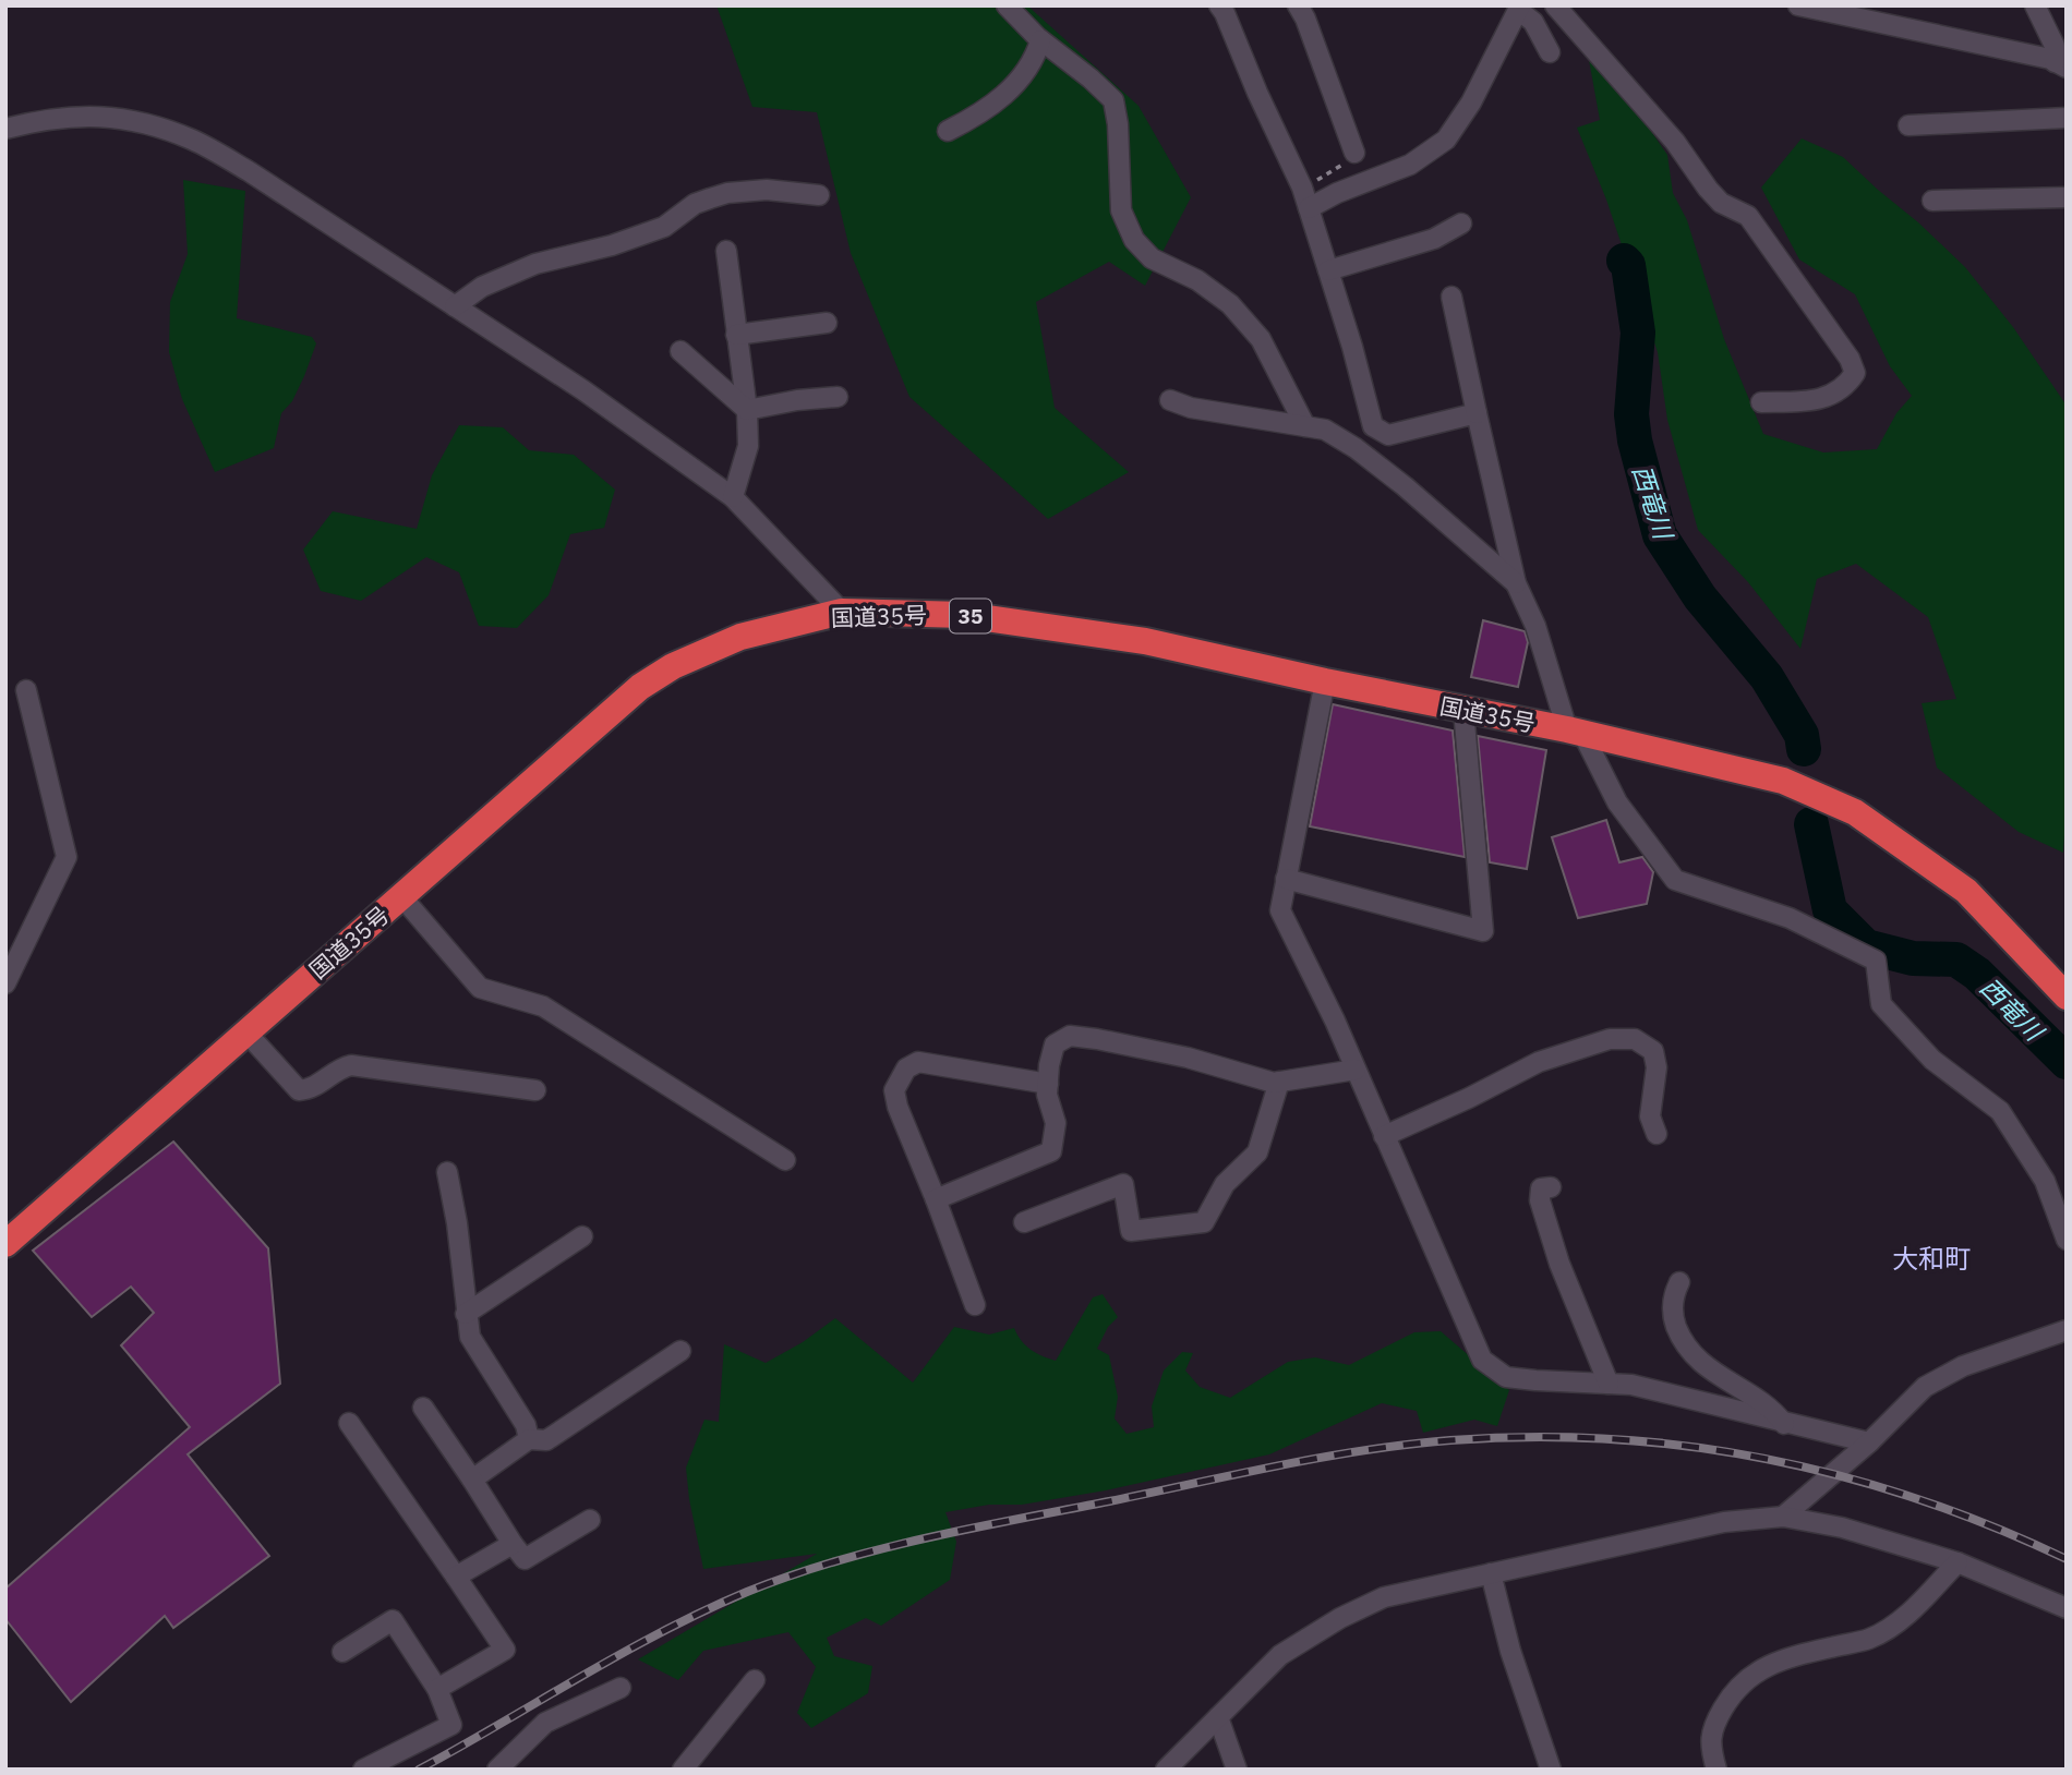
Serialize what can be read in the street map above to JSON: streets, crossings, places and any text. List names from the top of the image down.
{
  "streets": {
    "highway": ["国道35号", "35"]
  },
  "districts": ["大和町"],
  "water": ["西竜川"]
}
